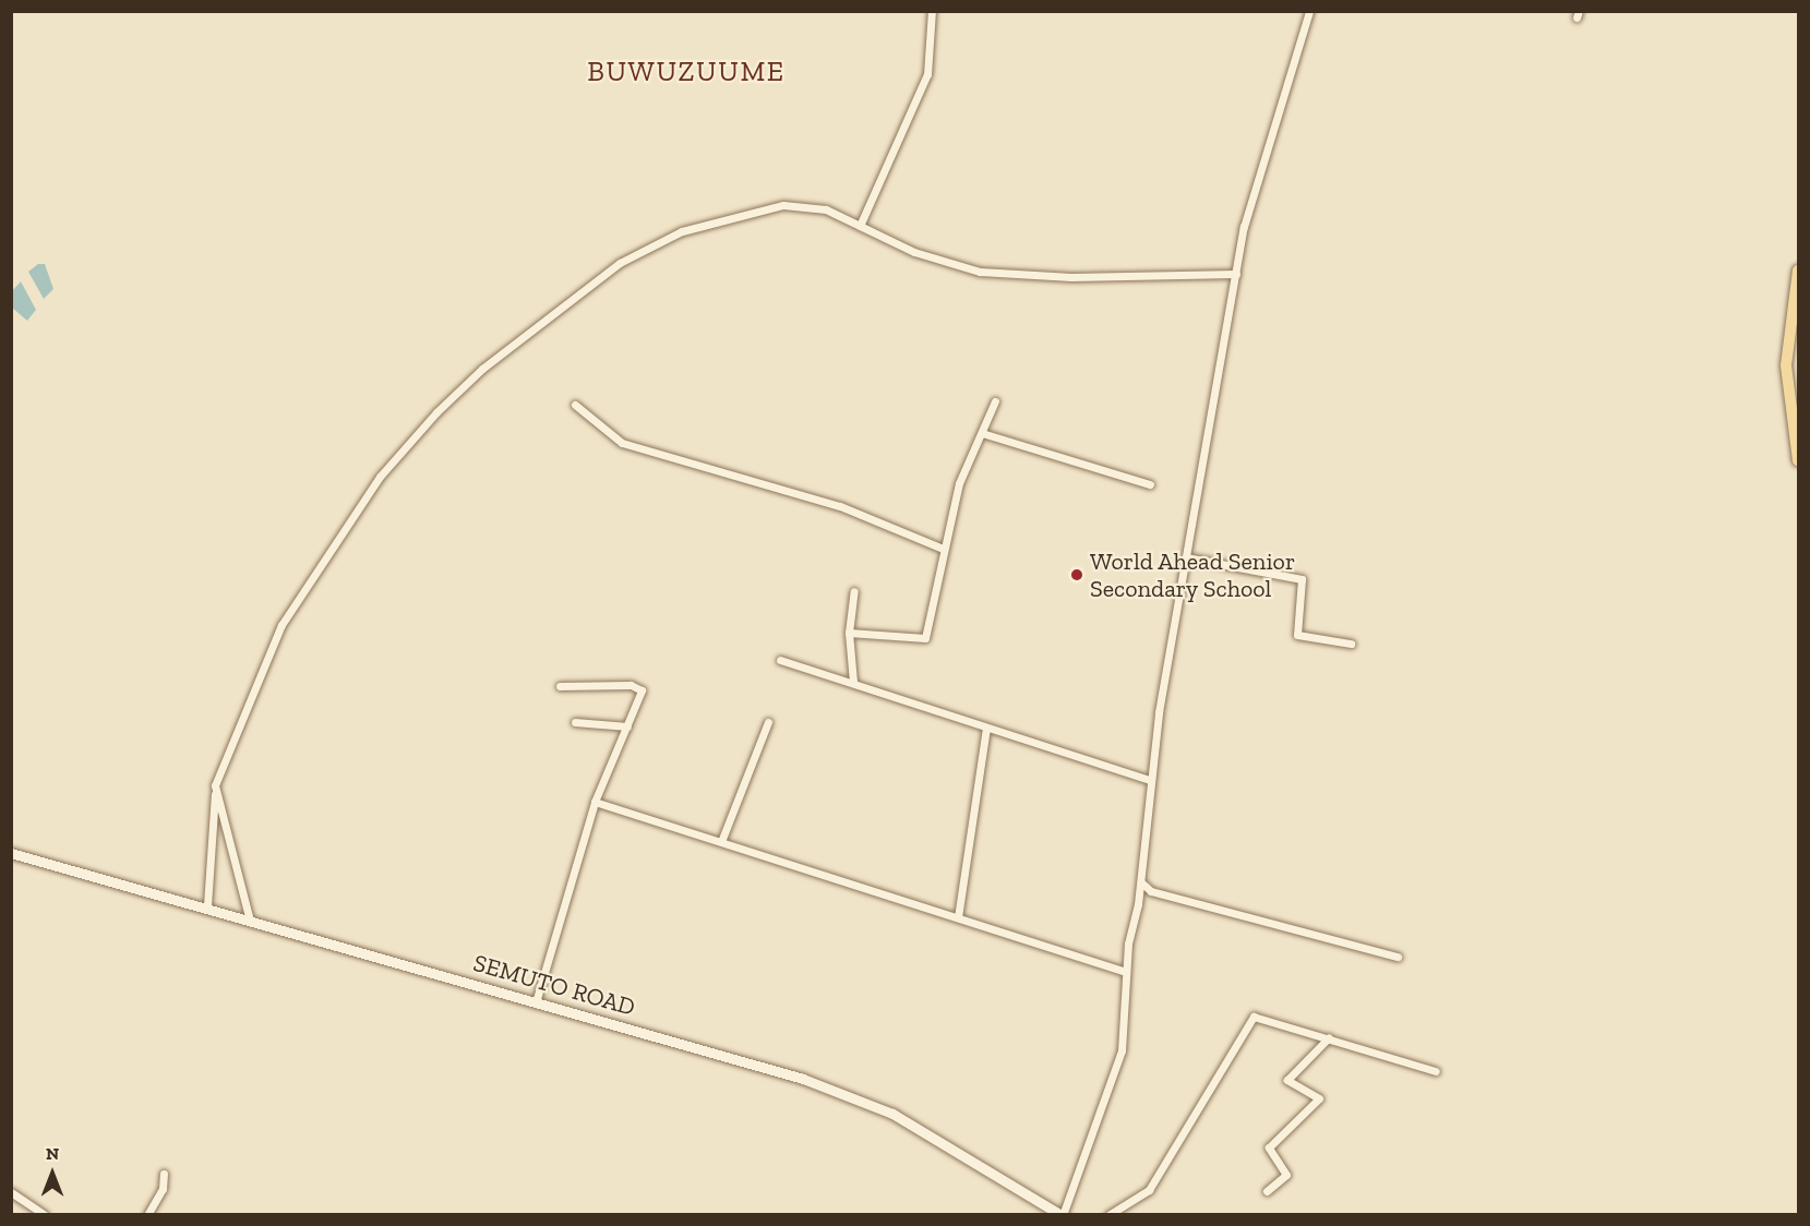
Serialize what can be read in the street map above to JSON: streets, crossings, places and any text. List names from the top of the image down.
{
  "streets": {
    "main road": ["SEMUTO ROAD"]
  },
  "districts": ["BUWUZUUME"],
  "places": ["World Ahead Senior Secondary School"],
  "north": "top"
}
